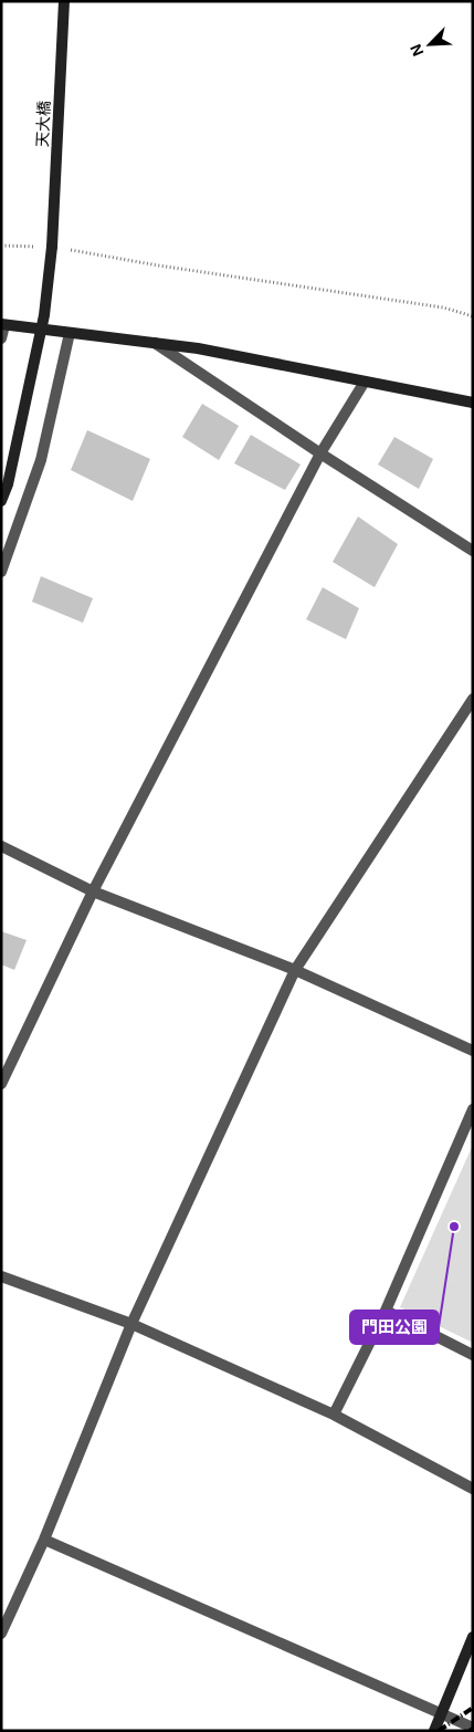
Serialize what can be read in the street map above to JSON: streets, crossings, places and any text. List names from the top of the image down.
{
  "streets": {
    "street": ["天大橋"]
  },
  "places": ["門田公園"],
  "north": "bottom left"
}
